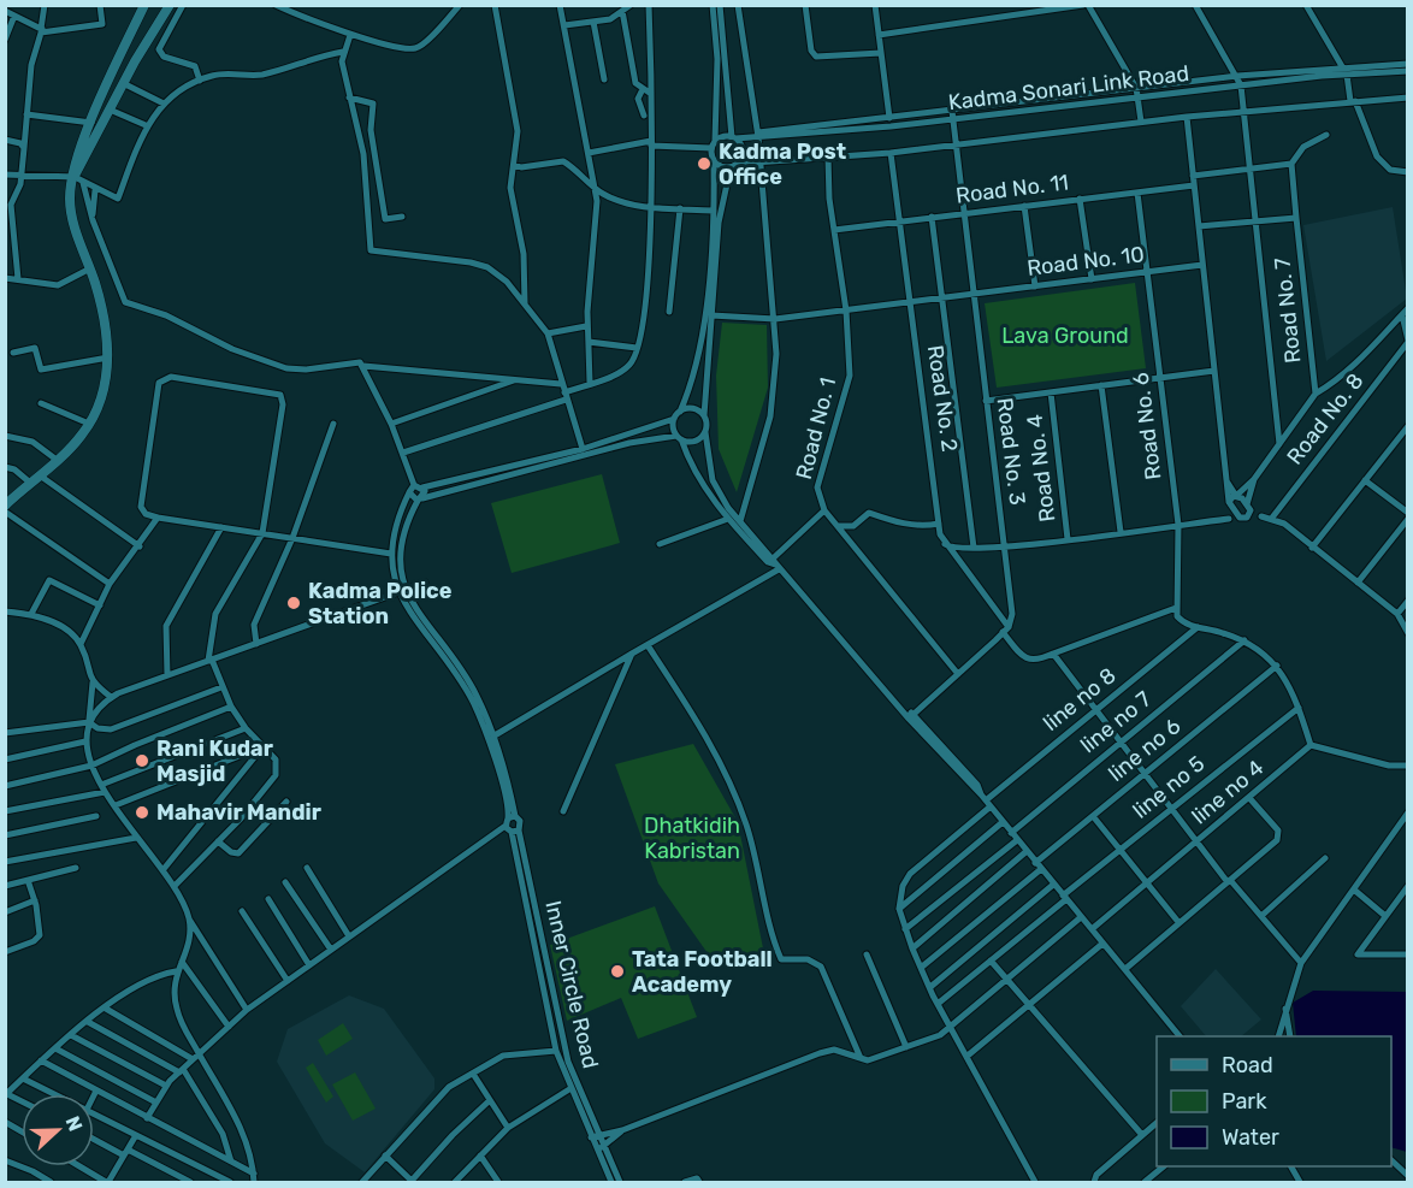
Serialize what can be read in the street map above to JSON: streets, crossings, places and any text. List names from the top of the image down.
{
  "streets": {
    "street": [
      "Kadma Sonari Link Road",
      "Road No. 11",
      "Road No. 10",
      "Road No. 7",
      "Road No. 2",
      "Road No. 8",
      "Road No. 6",
      "Road No. 1",
      "Road No. 3",
      "Road No. 4",
      "line no 8",
      "line no 7",
      "line no 6",
      "line no 5",
      "line no 4",
      "Inner Circle Road"
    ]
  },
  "crossings": [
    ["Kadma Sonari Link Road", "Road No. 2"],
    ["Kadma Sonari Link Road", "Road No. 1"],
    ["Kadma Sonari Link Road", "Road No. 3"],
    ["Road No. 11", "Road No. 2"],
    ["Road No. 11", "Road No. 6"],
    ["Road No. 11", "Road No. 1"],
    ["Road No. 11", "Road No. 3"],
    ["Road No. 10", "Road No. 2"],
    ["Road No. 10", "Road No. 6"],
    ["Road No. 10", "Road No. 1"],
    ["Road No. 10", "Road No. 3"],
    ["Road No. 2", "Road No. 3"]
  ],
  "parks": ["Lava Ground", "Dhatkidih Kabristan"],
  "places": [
    "Kadma Post Office",
    "Kadma Police Station",
    "Rani Kudar Masjid",
    "Mahavir Mandir",
    "Tata Football Academy"
  ],
  "legend": ["Road", "Park", "Water"],
  "north": "right"
}
